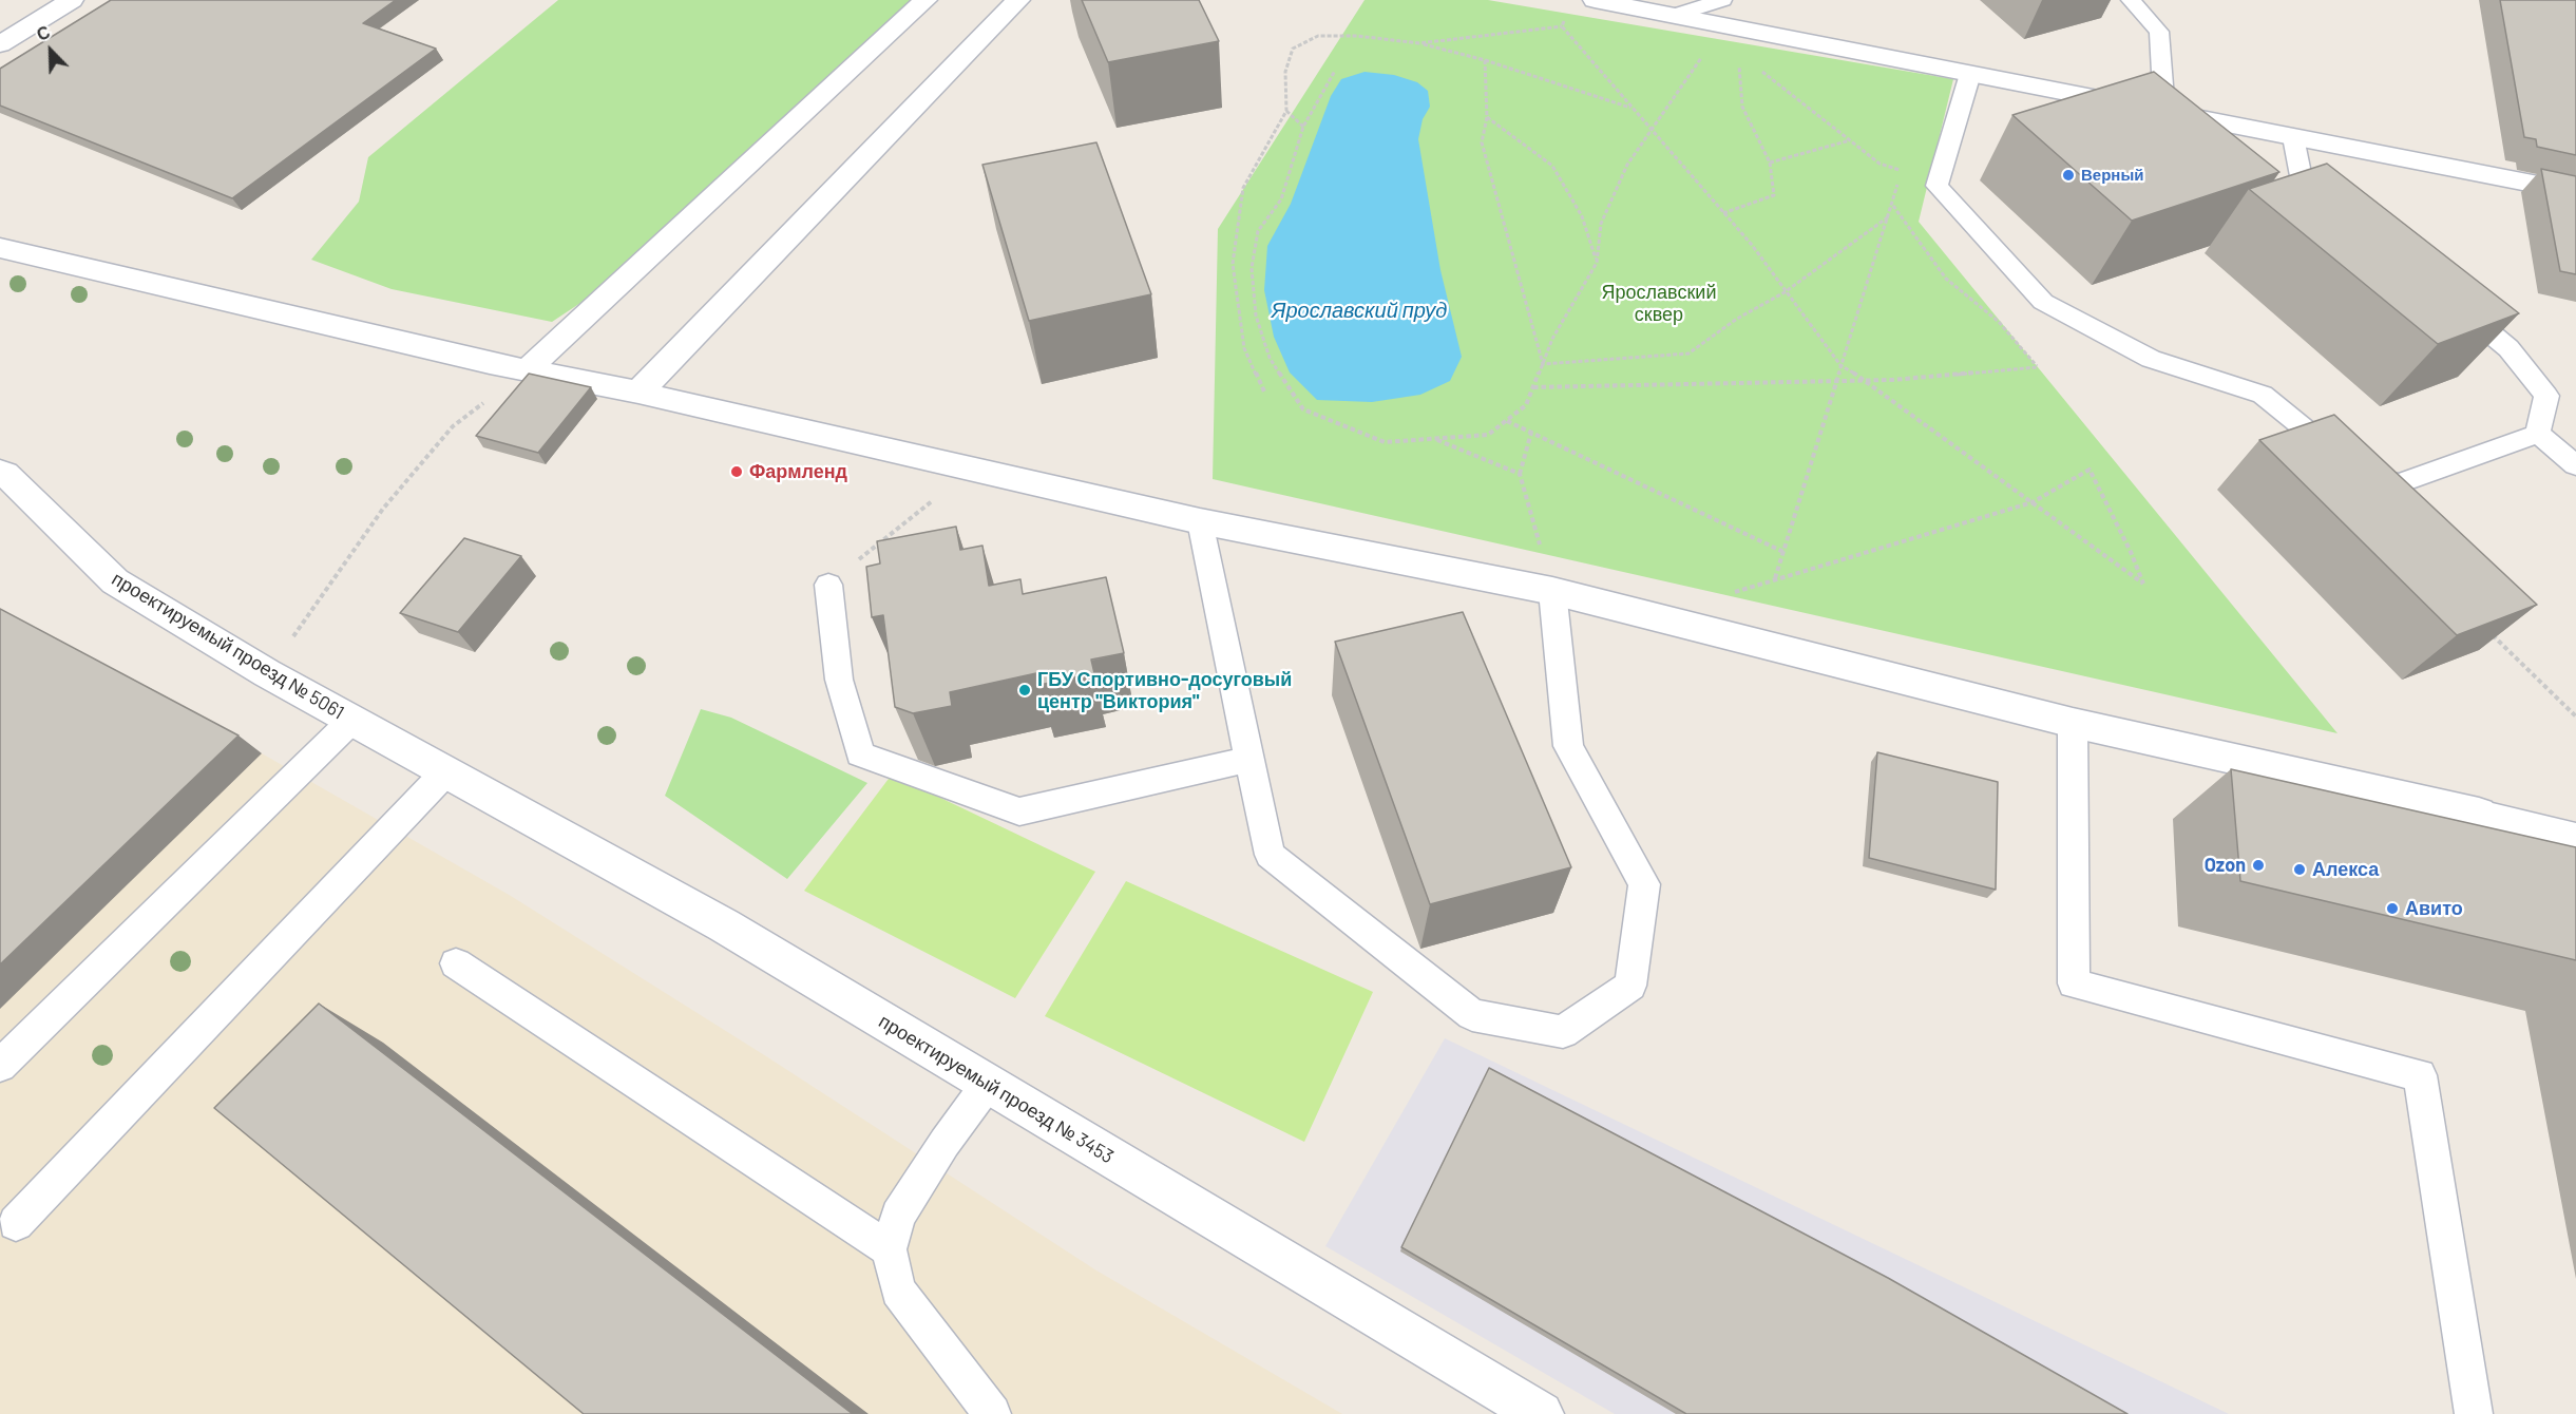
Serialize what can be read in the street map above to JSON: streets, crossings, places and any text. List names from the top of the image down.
{
  "streets": {
    "street": ["проектируемый проезд № 5061", "проектируемый проезд № 3453"]
  },
  "crossings": [
    ["проектируемый проезд № 5061", "проектируемый проезд № 3453"]
  ],
  "water": ["Ярославский пруд"],
  "parks": ["Ярославский сквер"],
  "places": [
    "Верный",
    "Фармленд",
    "ГБУ Спортивно-досуговый центр \"Виктория\"",
    "Ozon",
    "Алекса",
    "Авито"
  ],
  "north": "top left"
}
